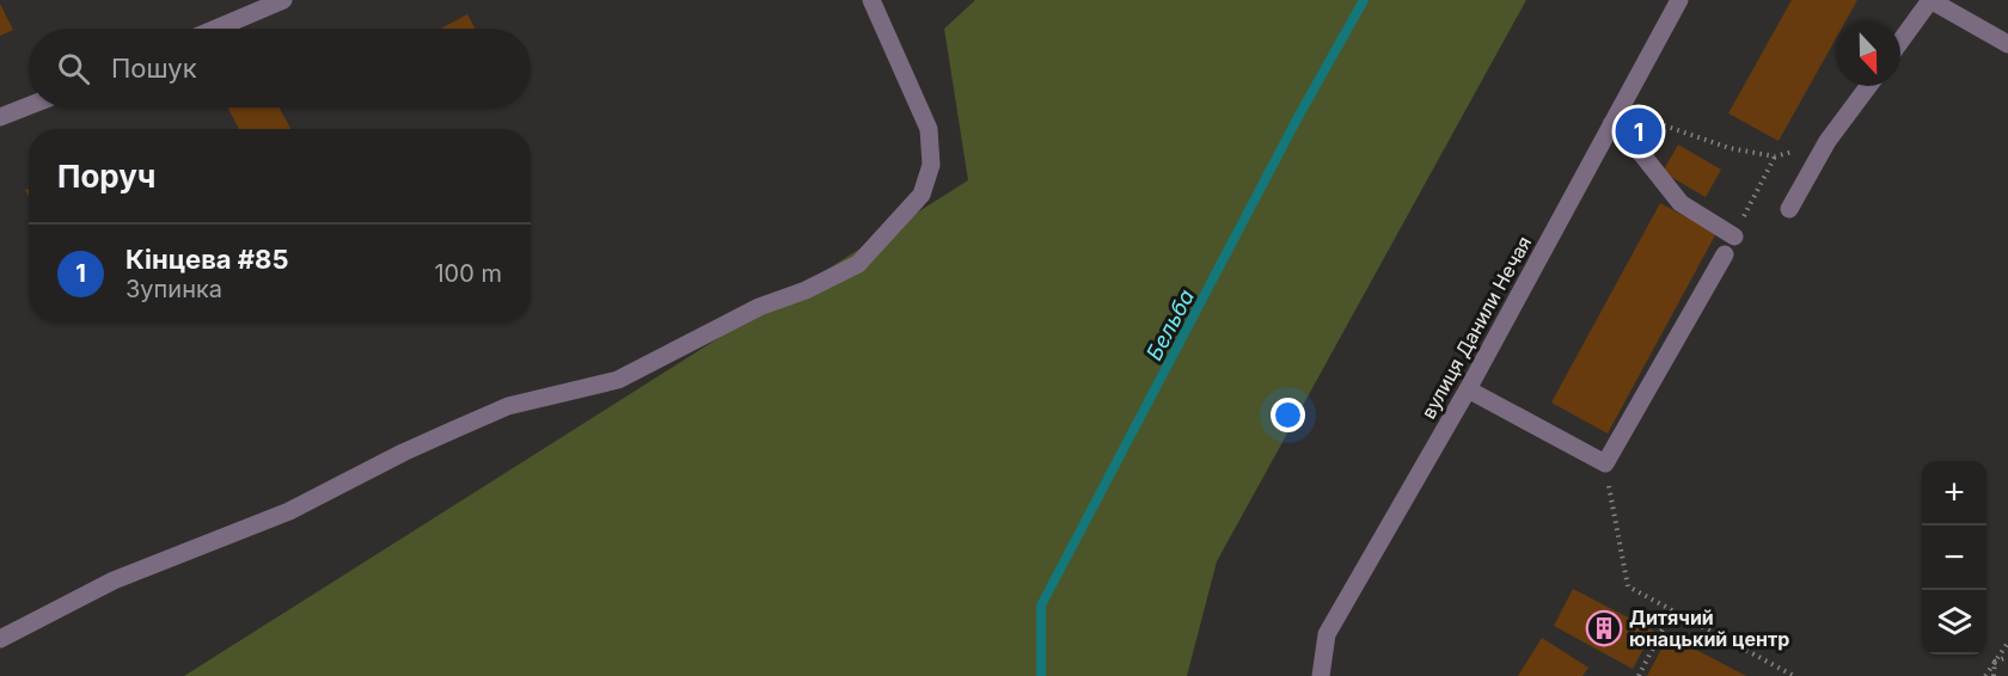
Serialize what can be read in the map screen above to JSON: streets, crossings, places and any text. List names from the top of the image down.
{
  "streets": {
    "street": ["вулиця Данили Нечая"]
  },
  "water": ["Бельба"],
  "places": {
    "building": ["Дитячий юнацький центр"]
  },
  "north": "bottom",
  "page": {
    "search": "Пошук",
    "pins": "1",
    "heading": "Поруч",
    "list": [
      {
        "mark": "1",
        "name": "Кінцева #85",
        "note": "Зупинка",
        "value": "100 m"
      }
    ],
    "map_buttons": ["+", "−"]
  }
}
